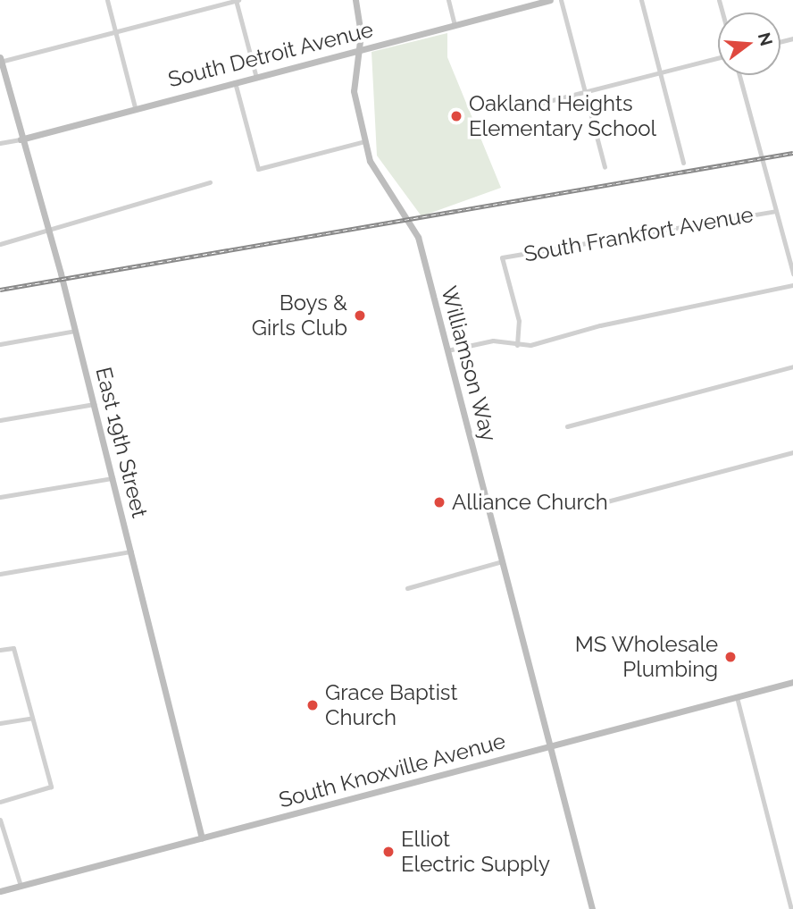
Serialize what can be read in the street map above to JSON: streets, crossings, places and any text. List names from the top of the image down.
{
  "streets": {
    "street": [
      "South Detroit Avenue",
      "South Frankfort Avenue",
      "Williamson Way",
      "East 19th Street",
      "South Knoxville Avenue"
    ]
  },
  "crossings": [
    ["South Detroit Avenue", "Williamson Way"],
    ["South Detroit Avenue", "East 19th Street"],
    ["Williamson Way", "South Knoxville Avenue"],
    ["East 19th Street", "South Knoxville Avenue"]
  ],
  "places": [
    "Oakland Heights Elementary School",
    "Boys & Girls Club",
    "Alliance Church",
    "MS Wholesale Plumbing",
    "Grace Baptist Church",
    "Elliot Electric Supply"
  ],
  "north": "right"
}
